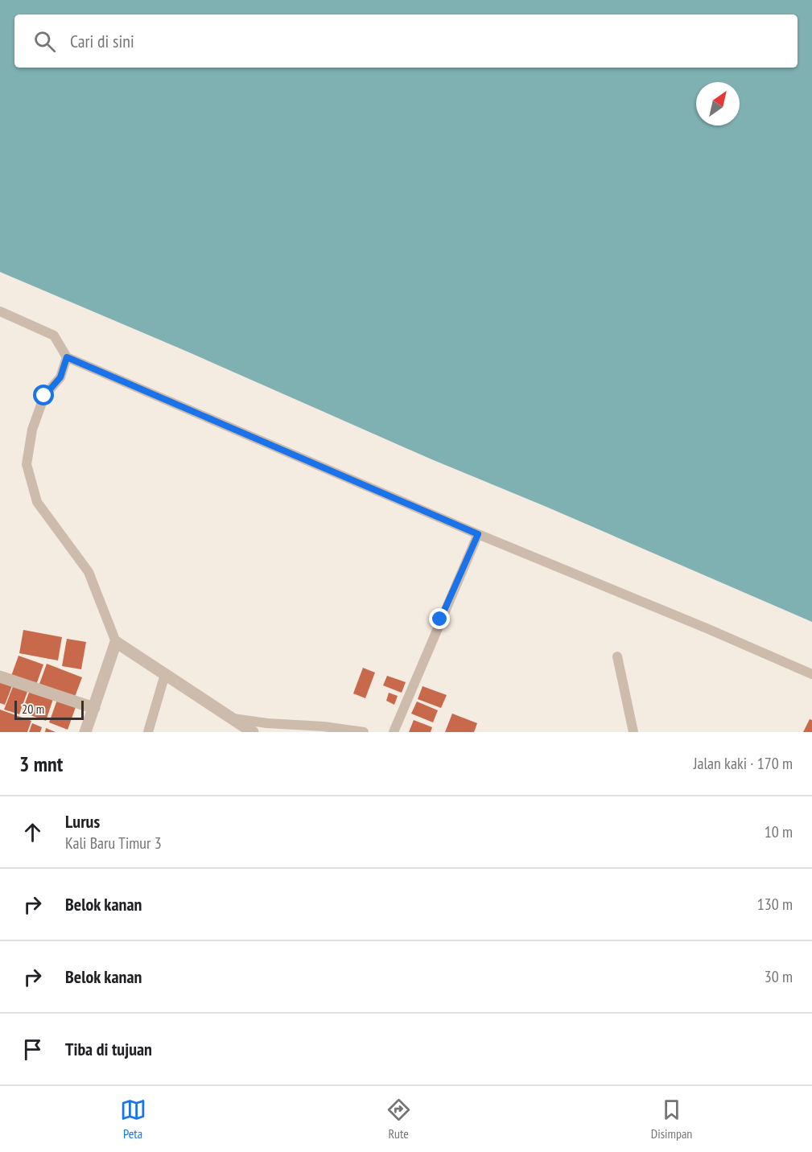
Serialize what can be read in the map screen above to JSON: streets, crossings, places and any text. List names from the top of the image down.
{
  "scale_bar": "20 m",
  "north": "top right",
  "page": {
    "search": "Cari di sini",
    "scale": "20 m",
    "heading": ["3 mnt", "Jalan kaki · 170 m"],
    "list": [
      ["Lurus", "Kali Baru Timur 3", "10 m"],
      ["Belok kanan", "130 m"],
      ["Belok kanan", "30 m"],
      "Tiba di tujuan"
    ],
    "nav": ["Peta", "Rute", "Disimpan"]
  }
}
